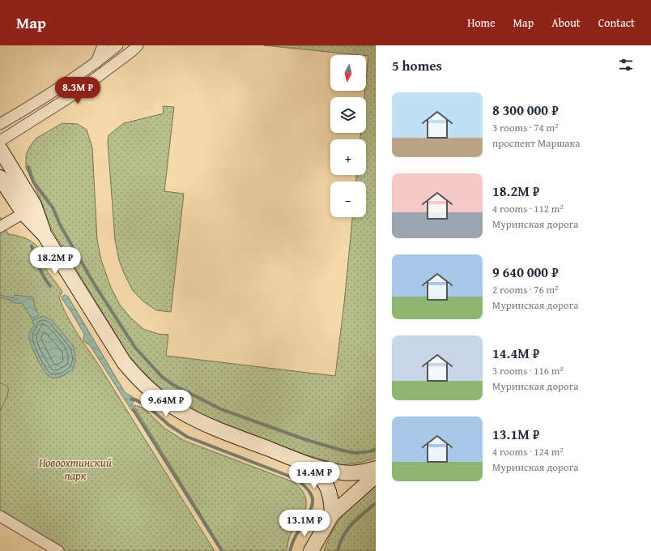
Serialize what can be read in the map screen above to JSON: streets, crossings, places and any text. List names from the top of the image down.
{
  "parks": ["Новоохтинский парк"],
  "north": "bottom",
  "page": {
    "header": "Map",
    "nav": [
      "Home",
      "Map",
      "About",
      "Contact"
    ],
    "heading": "5 homes",
    "map_buttons": ["+", "−"],
    "price": [
      "8.3M ₽",
      "18.2M ₽",
      "9.64M ₽",
      "14.4M ₽",
      "13.1M ₽"
    ],
    "list": [
      {
        "name": "8 300 000 ₽",
        "note": "3 rooms · 74 m² · проспект Маршака"
      },
      {
        "name": "18.2M ₽",
        "note": "4 rooms · 112 m² · Муринская дорога"
      },
      {
        "name": "9 640 000 ₽",
        "note": "2 rooms · 76 m² · Муринская дорога"
      },
      {
        "name": "14.4M ₽",
        "note": "3 rooms · 116 m² · Муринская дорога"
      },
      {
        "name": "13.1M ₽",
        "note": "4 rooms · 124 m² · Муринская дорога"
      }
    ]
  }
}
